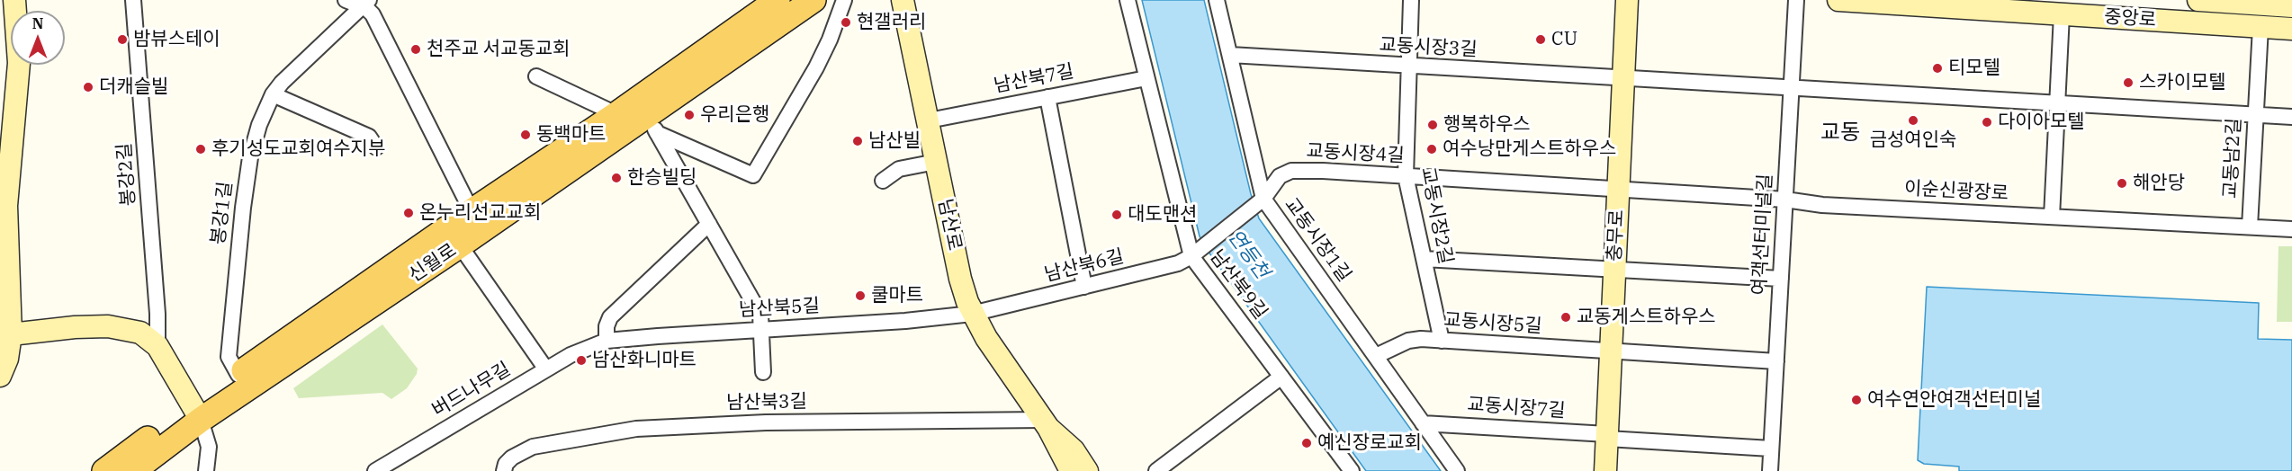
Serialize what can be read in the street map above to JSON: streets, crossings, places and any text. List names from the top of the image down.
{
  "streets": {
    "main road": ["신월로"],
    "street": [
      "중앙로",
      "교동시장3길",
      "남산북7길",
      "교동시장4길",
      "교동남2길",
      "봉강2길",
      "이순신광장로",
      "봉강1길",
      "교동시장2길",
      "남산로",
      "여객선터미널길",
      "충무로",
      "교동시장1길",
      "남산북6길",
      "남산북9길",
      "남산북5길",
      "교동시장5길",
      "버드나무길",
      "남산북3길",
      "교동시장7길"
    ]
  },
  "crossings": [
    ["중앙로", "교동남2길"],
    ["교동시장3길", "교동남2길"],
    ["교동시장3길", "교동시장2길"],
    ["교동시장3길", "여객선터미널길"],
    ["교동시장3길", "충무로"],
    ["교동시장3길", "교동시장1길"],
    ["남산북7길", "남산로"],
    ["남산북7길", "남산북9길"],
    ["교동시장4길", "이순신광장로"],
    ["교동시장4길", "교동시장2길"],
    ["교동시장4길", "충무로"],
    ["교동시장4길", "교동시장1길"],
    ["교동시장4길", "남산북6길"],
    ["교동시장4길", "남산북9길"],
    ["교동남2길", "이순신광장로"],
    ["이순신광장로", "여객선터미널길"],
    ["이순신광장로", "충무로"],
    ["봉강1길", "신월로"],
    ["교동시장2길", "교동시장5길"],
    ["남산로", "남산북6길"],
    ["남산로", "남산북5길"],
    ["남산로", "남산북3길"],
    ["여객선터미널길", "교동시장5길"],
    ["여객선터미널길", "교동시장7길"],
    ["충무로", "교동시장5길"],
    ["충무로", "교동시장7길"],
    ["교동시장1길", "교동시장5길"],
    ["교동시장1길", "교동시장7길"],
    ["남산북6길", "남산북9길"],
    ["남산북6길", "남산북5길"],
    ["남산북5길", "버드나무길"]
  ],
  "districts": ["교동"],
  "water": ["연등천"],
  "places": [
    "현갤러리",
    "밤뷰스테이",
    "CU",
    "천주교 서교동교회",
    "티모텔",
    "스카이모텔",
    "더캐슬빌",
    "우리은행",
    "금성여인숙",
    "다이아모텔",
    "행복하우스",
    "동백마트",
    "남산빌",
    "후기성도교회여수지부",
    "여수낭만게스트하우스",
    "한승빌딩",
    "해안당",
    "온누리선교교회",
    "대도맨션",
    "쿨마트",
    "교동게스트하우스",
    "남산화니마트",
    "여수연안여객선터미널",
    "예신장로교회"
  ],
  "north": "top"
}
